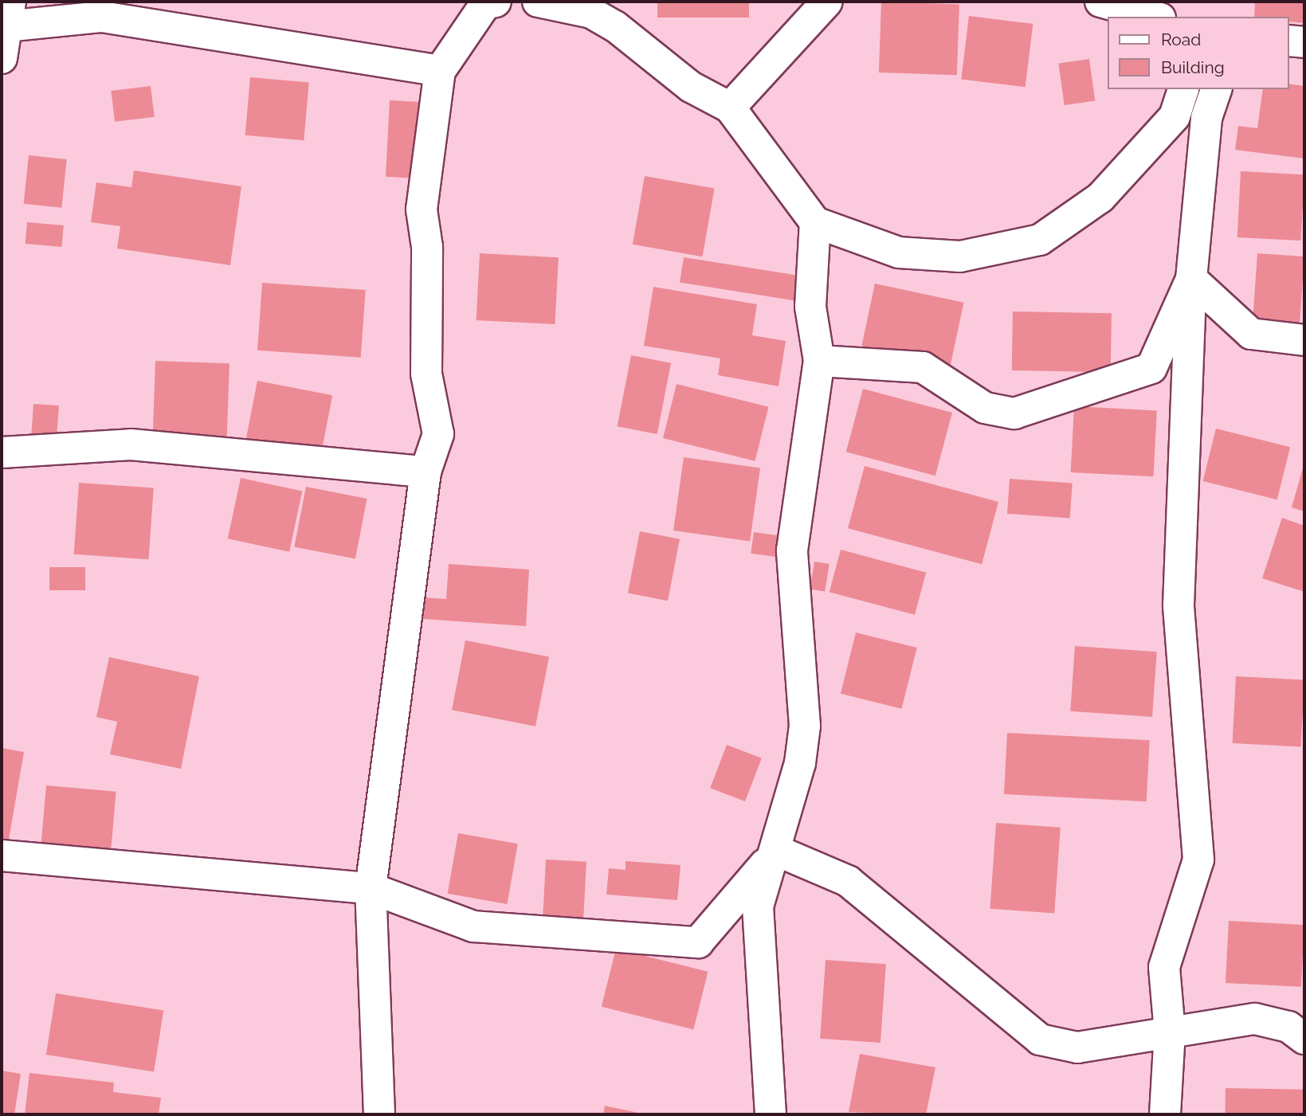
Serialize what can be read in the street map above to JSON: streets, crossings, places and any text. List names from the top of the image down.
{
  "legend": ["Road", "Building"]
}
